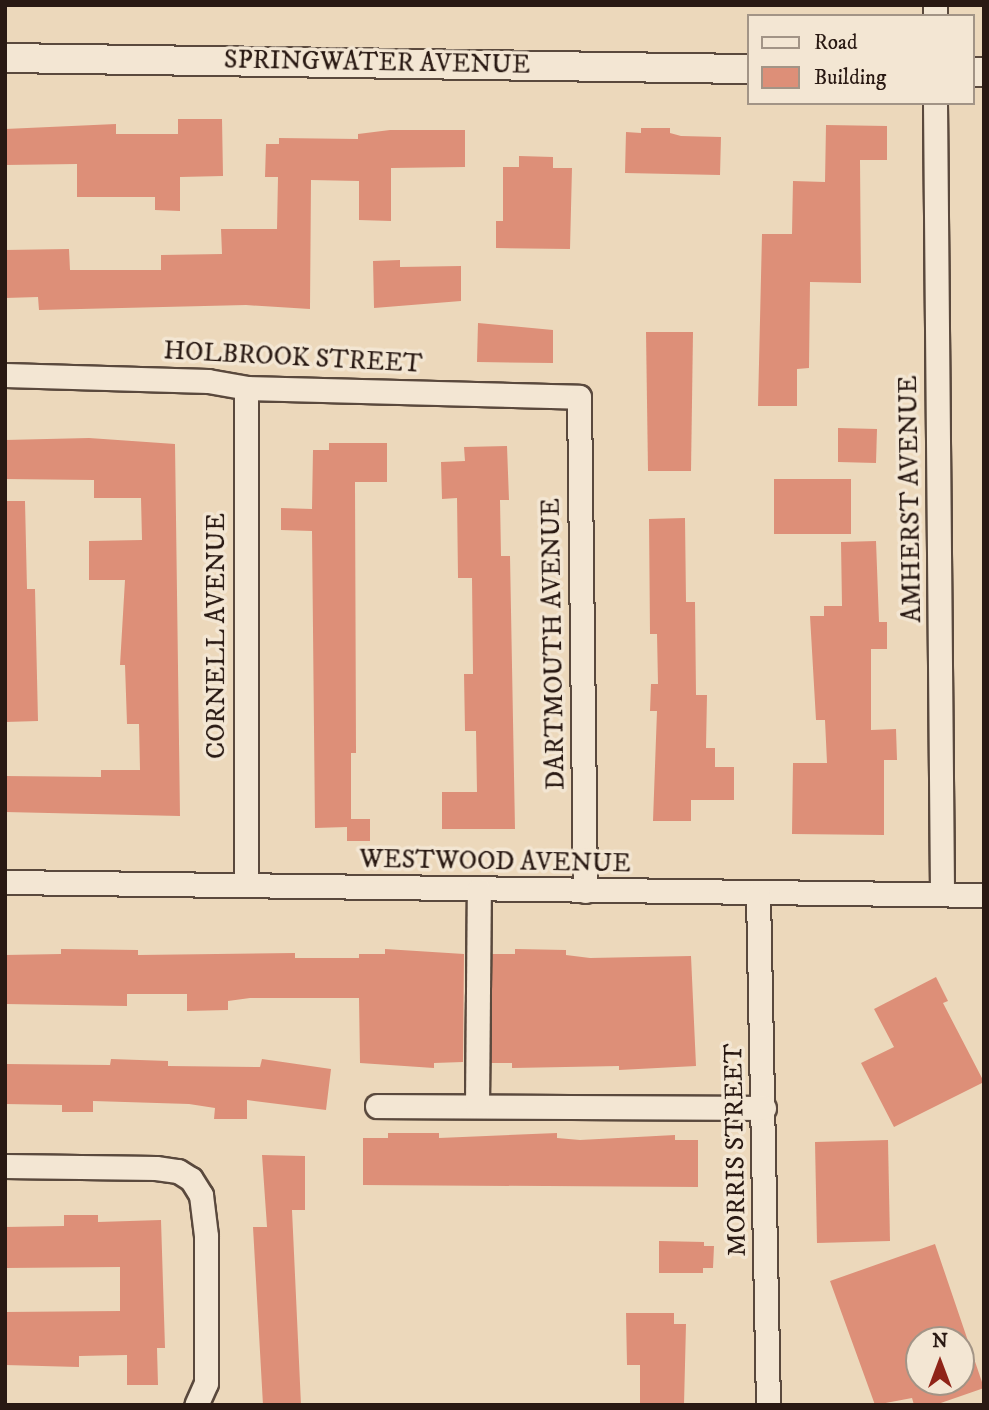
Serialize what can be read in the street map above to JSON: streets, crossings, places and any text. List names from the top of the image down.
{
  "streets": {
    "street": [
      "SPRINGWATER AVENUE",
      "HOLBROOK STREET",
      "AMHERST AVENUE",
      "CORNELL AVENUE",
      "DARTMOUTH AVENUE",
      "WESTWOOD AVENUE",
      "MORRIS STREET"
    ]
  },
  "crossings": [
    ["HOLBROOK STREET", "CORNELL AVENUE"],
    ["HOLBROOK STREET", "DARTMOUTH AVENUE"],
    ["AMHERST AVENUE", "WESTWOOD AVENUE"],
    ["CORNELL AVENUE", "WESTWOOD AVENUE"],
    ["DARTMOUTH AVENUE", "WESTWOOD AVENUE"],
    ["WESTWOOD AVENUE", "MORRIS STREET"]
  ],
  "legend": ["Road", "Building"],
  "north": "top"
}
